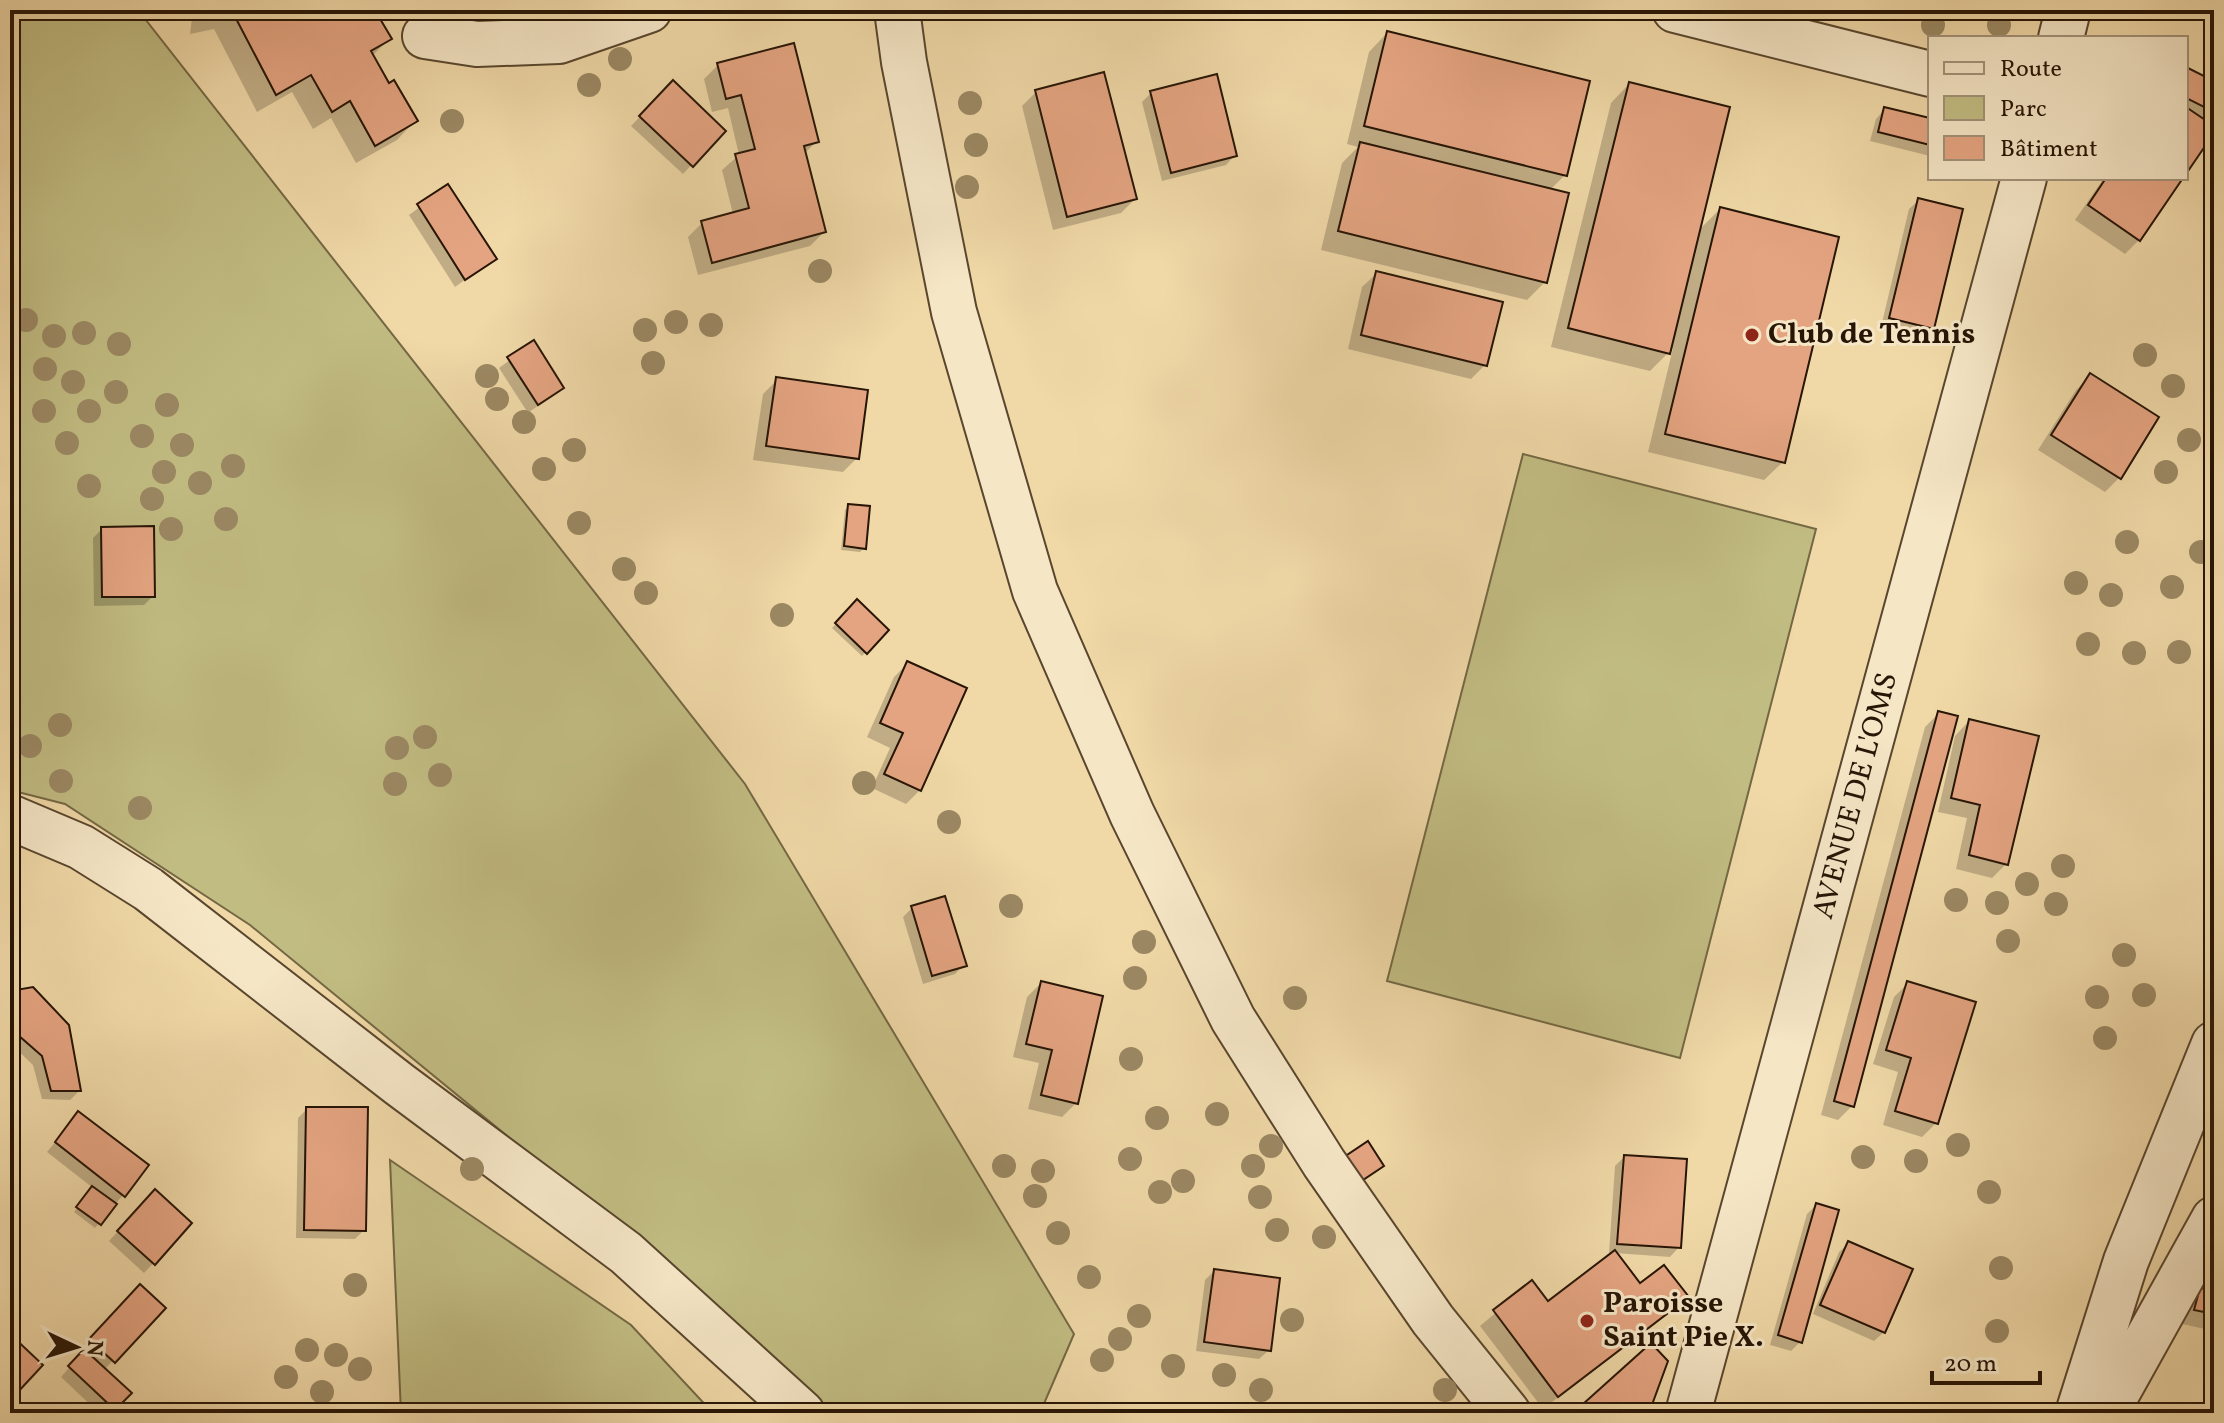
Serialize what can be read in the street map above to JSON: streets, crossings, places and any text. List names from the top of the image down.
{
  "streets": {
    "street": ["AVENUE DE L'OMS"]
  },
  "places": ["Club de Tennis", "Paroisse Saint Pie X."],
  "legend": ["Route", "Parc", "Bâtiment"],
  "scale_bar": "20 m",
  "north": "right"
}
